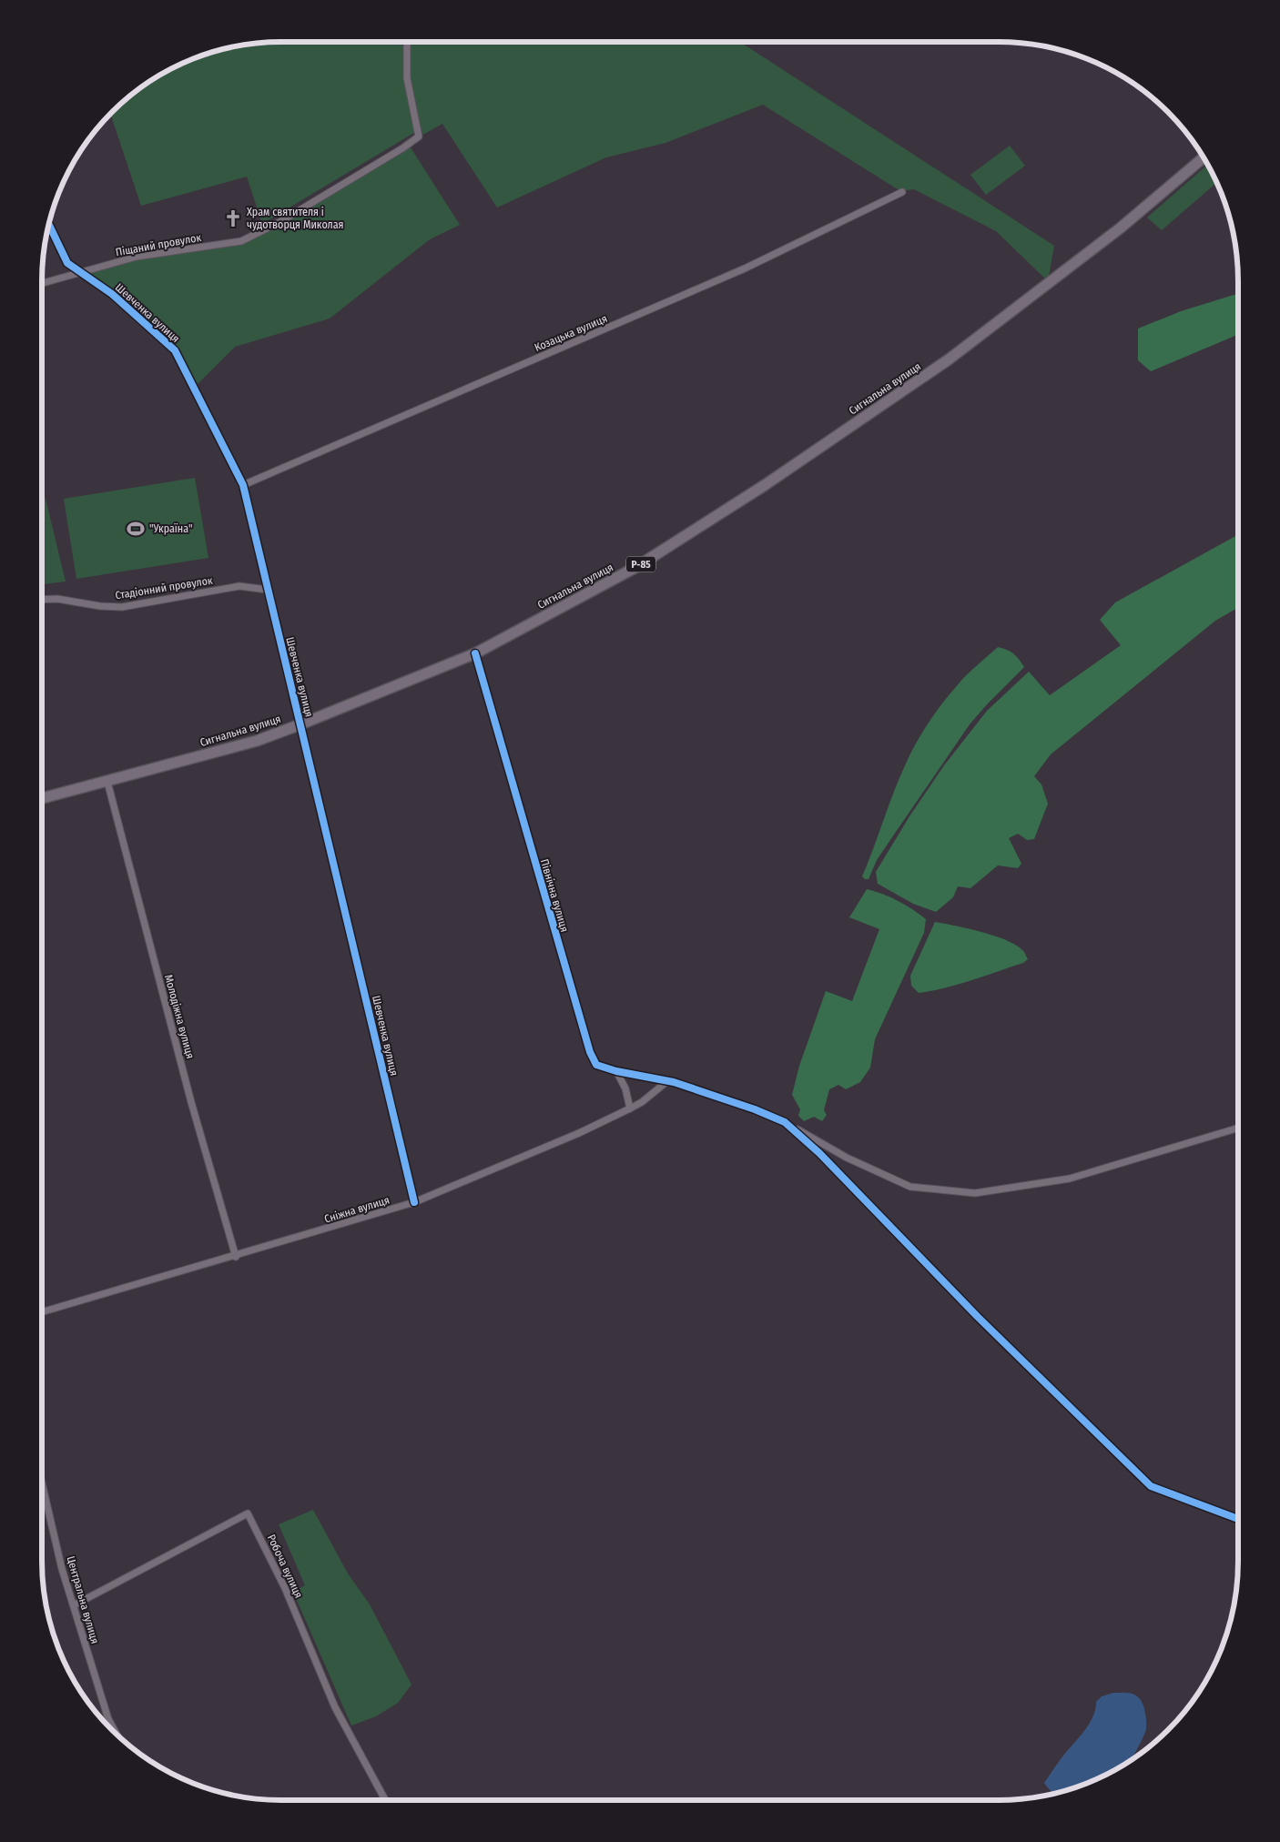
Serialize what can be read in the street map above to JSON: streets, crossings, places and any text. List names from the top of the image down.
{
  "streets": {
    "main road": ["Сигнальна вулиця", "Р-85"],
    "street": [
      "Піщаний провулок",
      "Шевченка вулиця",
      "Козацька вулиця",
      "Стадіонний провулок",
      "Північна вулиця",
      "Молодіжна вулиця",
      "Сніжна вулиця",
      "Робоча вулиця",
      "Центральна вулиця"
    ]
  },
  "crossings": [
    ["Піщаний провулок", "Шевченка вулиця"],
    ["Шевченка вулиця", "Козацька вулиця"],
    ["Шевченка вулиця", "Сигнальна вулиця"],
    ["Шевченка вулиця", "Стадіонний провулок"],
    ["Шевченка вулиця", "Сніжна вулиця"],
    ["Сигнальна вулиця", "Північна вулиця"],
    ["Сигнальна вулиця", "Молодіжна вулиця"],
    ["Північна вулиця", "Сніжна вулиця"],
    ["Молодіжна вулиця", "Сніжна вулиця"],
    ["Робоча вулиця", "Центральна вулиця"]
  ],
  "places": {
    "church": ["Храм святителя і чудотворця Миколая"],
    "sports": ["\"Україна\""]
  }
}
